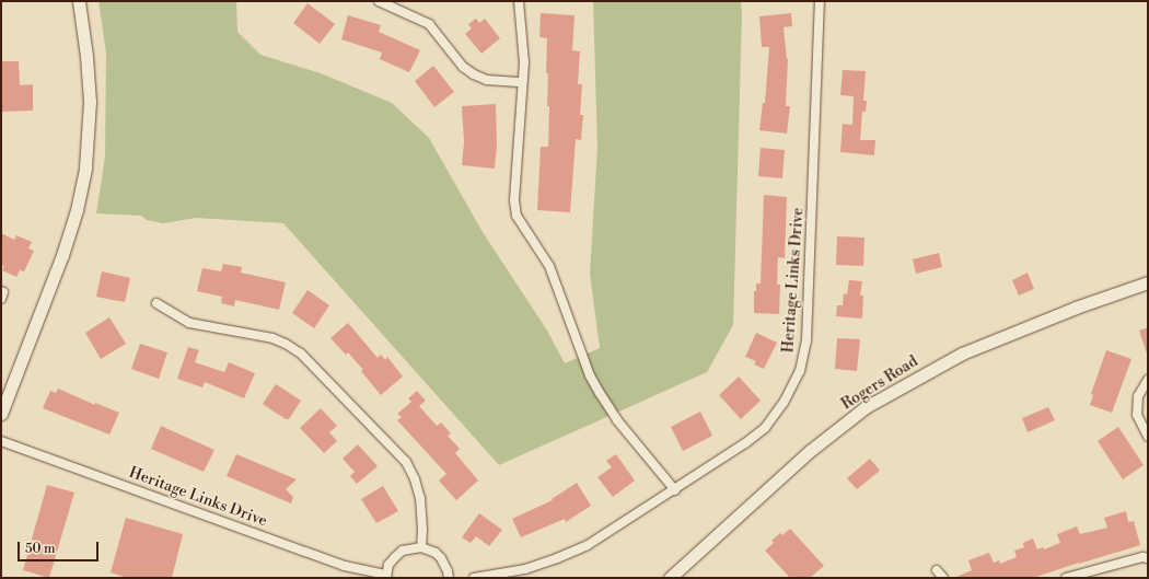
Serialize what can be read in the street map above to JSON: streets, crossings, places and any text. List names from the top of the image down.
{
  "streets": {
    "main road": ["Rogers Road"],
    "street": ["Heritage Links Drive"]
  },
  "scale_bar": "50 m"
}
